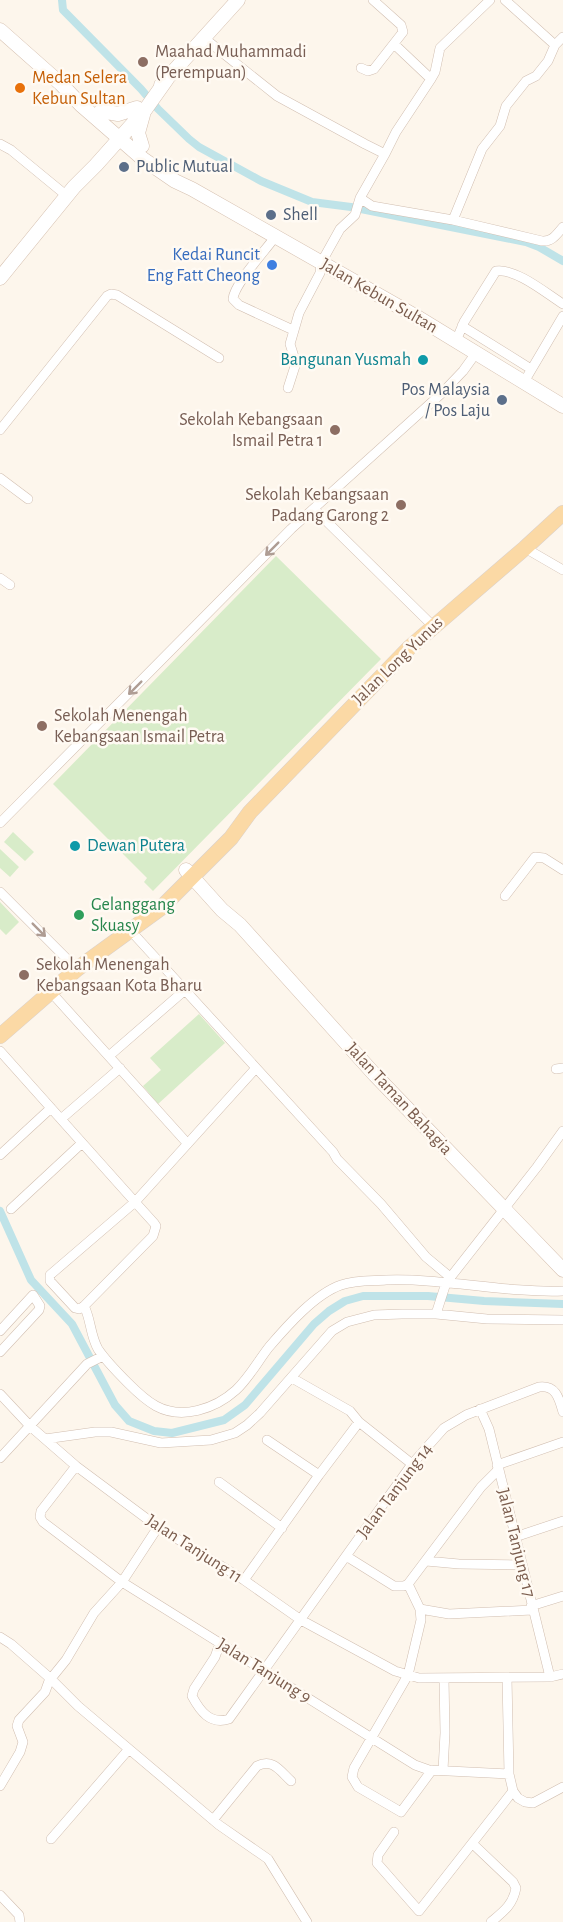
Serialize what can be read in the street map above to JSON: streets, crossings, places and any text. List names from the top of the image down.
{
  "streets": {
    "main road": ["Jalan Kebun Sultan", "Jalan Long Yunus", "Jalan Taman Bahagia"],
    "street": [
      "Jalan Tanjung 14",
      "Jalan Tanjung 17",
      "Jalan Tanjung 11",
      "Jalan Tanjung 9"
    ]
  },
  "crossings": [
    ["Jalan Long Yunus", "Jalan Taman Bahagia"],
    ["Jalan Tanjung 14", "Jalan Tanjung 17"],
    ["Jalan Tanjung 14", "Jalan Tanjung 11"],
    ["Jalan Tanjung 14", "Jalan Tanjung 9"],
    ["Jalan Tanjung 17", "Jalan Tanjung 11"],
    ["Jalan Tanjung 11", "Jalan Tanjung 9"]
  ],
  "places": [
    "Maahad Muhammadi (Perempuan)",
    "Medan Selera Kebun Sultan",
    "Public Mutual",
    "Shell",
    "Kedai Runcit Eng Fatt Cheong",
    "Bangunan Yusmah",
    "Pos Malaysia / Pos Laju",
    "Sekolah Kebangsaan Ismail Petra 1",
    "Sekolah Kebangsaan Padang Garong 2",
    "Sekolah Menengah Kebangsaan Ismail Petra",
    "Dewan Putera",
    "Gelanggang Skuasy",
    "Sekolah Menengah Kebangsaan Kota Bharu"
  ]
}
